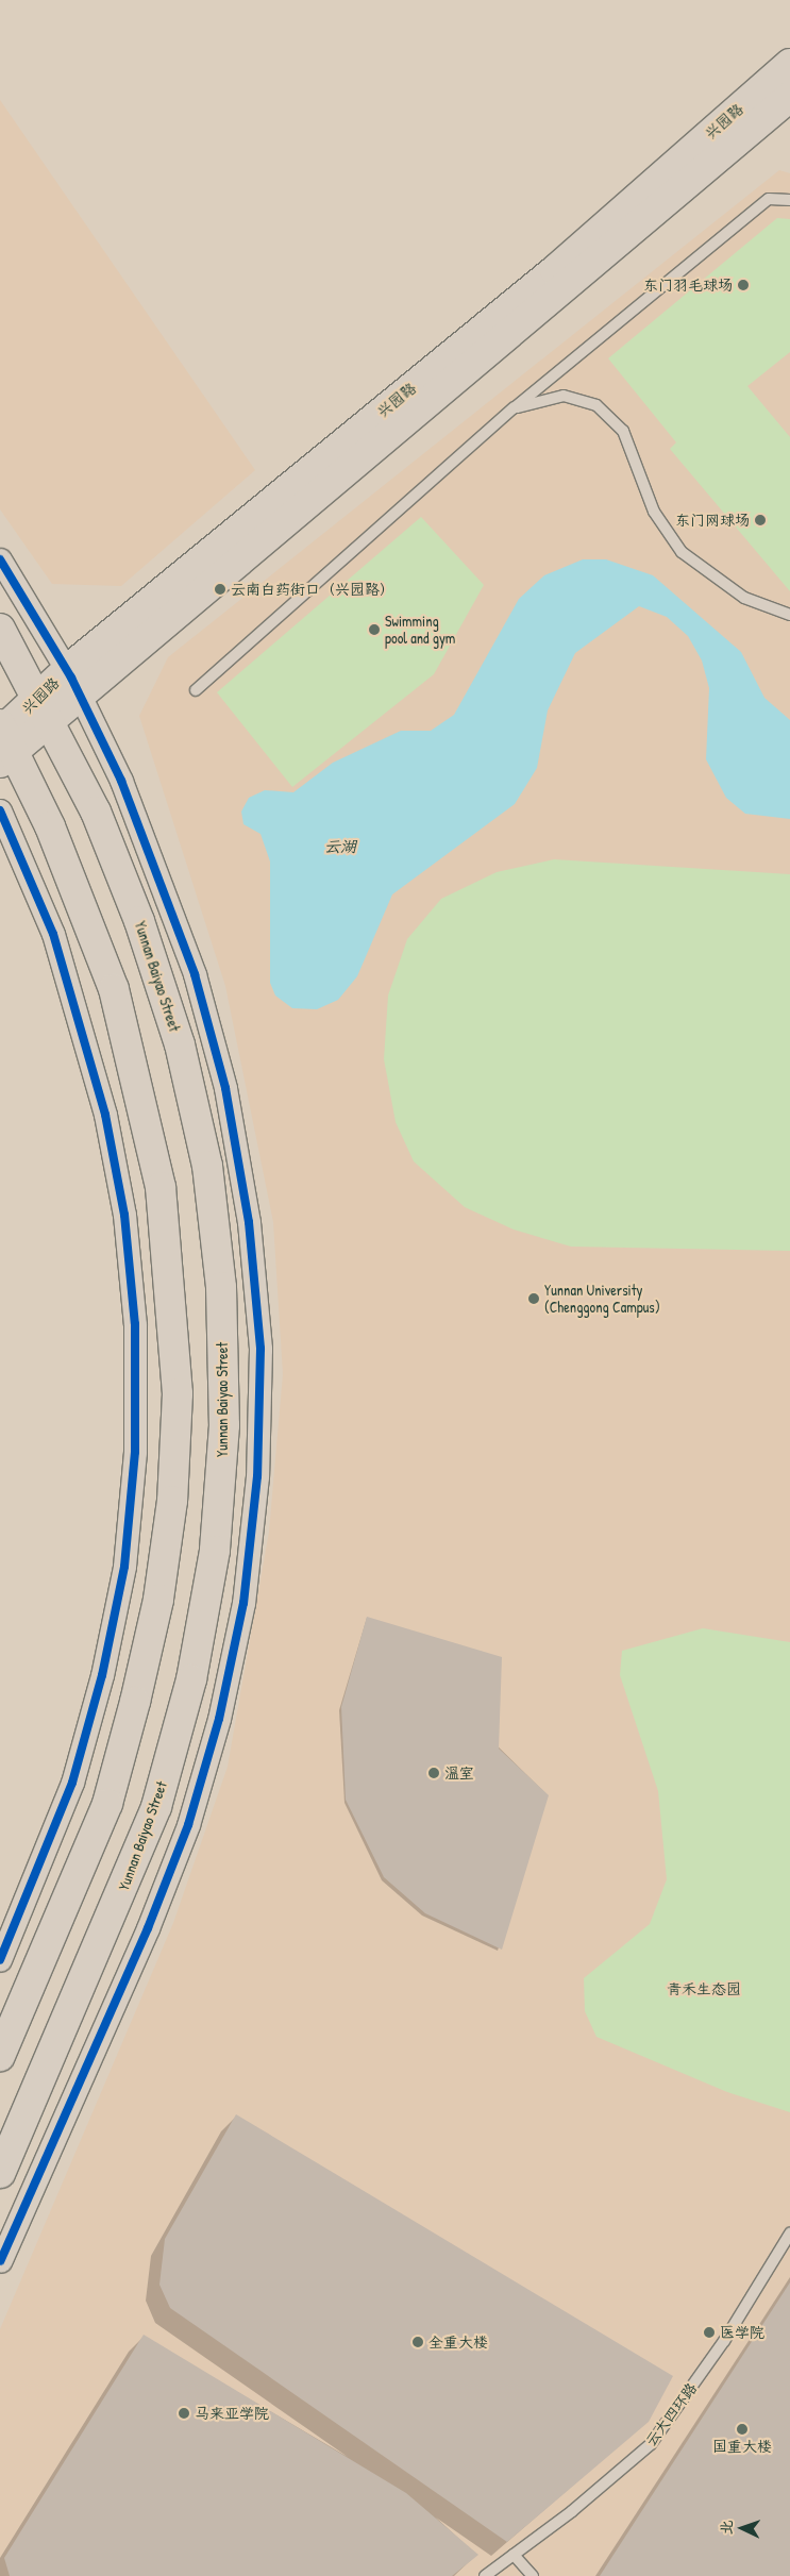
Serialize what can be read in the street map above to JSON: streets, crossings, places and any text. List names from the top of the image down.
{
  "streets": {
    "main road": ["兴园路", "Yunnan Baiyao Street"],
    "lane": ["云大四环路"]
  },
  "crossings": [
    ["兴园路", "Yunnan Baiyao Street"]
  ],
  "water": ["云湖"],
  "parks": ["青禾生态园"],
  "places": [
    "东门羽毛球场",
    "东门网球场",
    "云南白药街口（兴园路）",
    "Swimming pool and gym",
    "Yunnan University (Chenggong Campus)",
    "温室",
    "医学院",
    "全重大楼",
    "马来亚学院",
    "国重大楼"
  ],
  "north": "left"
}
